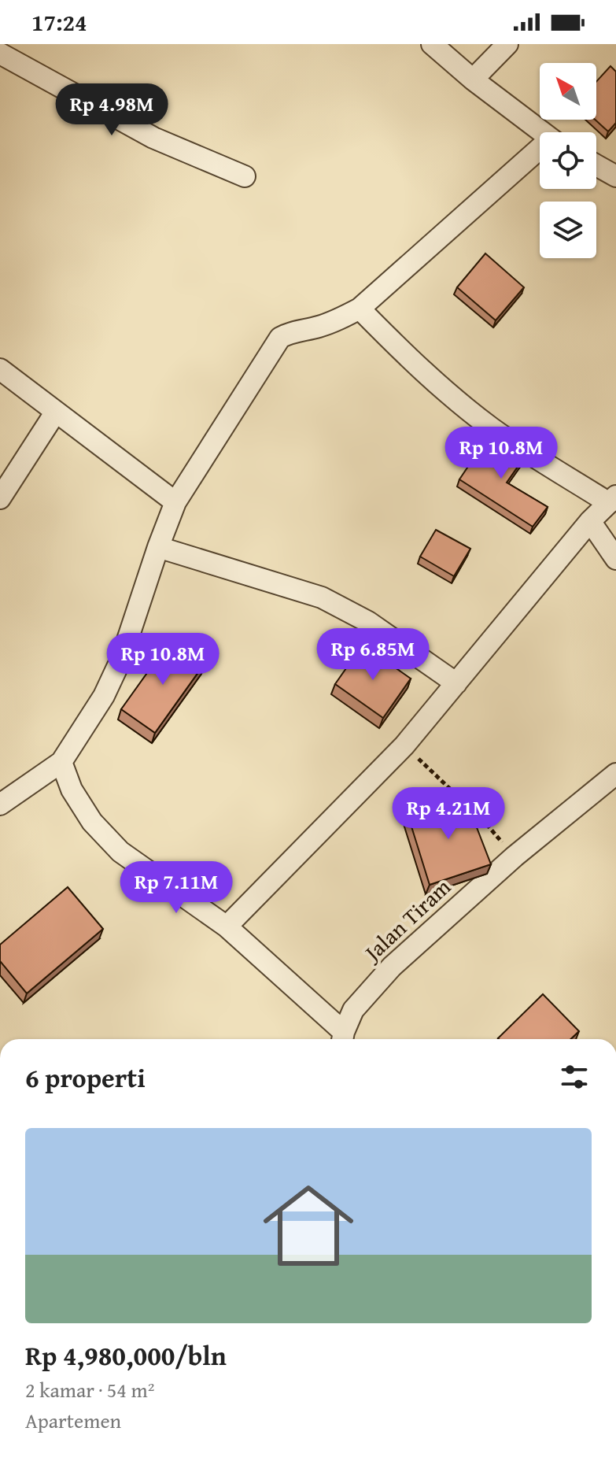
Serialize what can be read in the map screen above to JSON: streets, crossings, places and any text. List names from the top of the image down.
{
  "streets": {
    "street": ["Jalan Tiram"]
  },
  "north": "top left",
  "page": {
    "status": "17:24",
    "price": [
      "Rp 4.98M",
      "Rp 10.8M",
      "Rp 6.85M",
      "Rp 10.8M",
      "Rp 4.21M",
      "Rp 7.11M"
    ],
    "heading": "6 properti",
    "list": [
      {
        "name": "Rp 4,980,000/bln",
        "note": "2 kamar · 54 m² · Apartemen"
      }
    ]
  }
}
